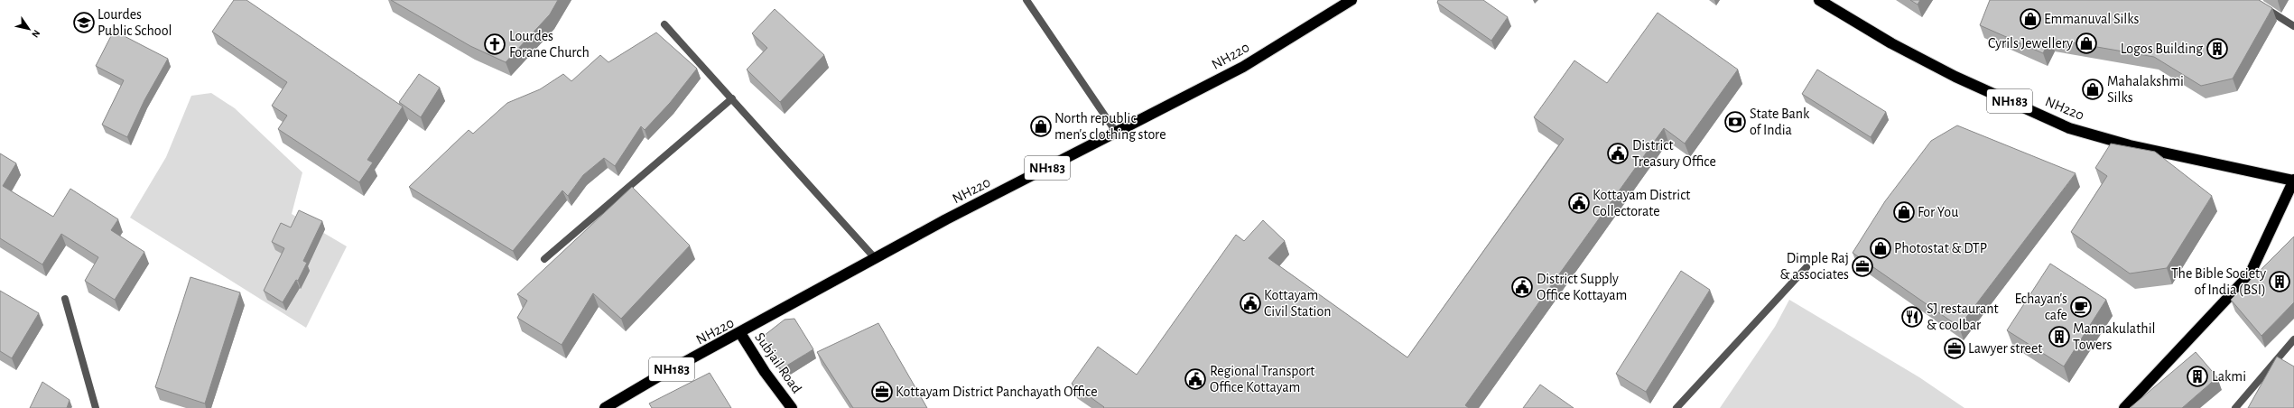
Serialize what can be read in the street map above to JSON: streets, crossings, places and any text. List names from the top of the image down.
{
  "streets": {
    "highway": ["NH220", "NH183", "Subjail Road"]
  },
  "crossings": [
    ["NH220", "NH183"],
    ["NH220", "Subjail Road"]
  ],
  "places": {
    "shop": [
      "Emmanuval Silks",
      "Cyrils Jewellery",
      "Mahalakshmi Silks",
      "North republic men's clothing store",
      "For You",
      "Photostat & DTP"
    ],
    "school or university": ["Lourdes Public School"],
    "church": ["Lourdes Forane Church"],
    "building": [
      "Logos Building",
      "The Bible Society of India (BSI)",
      "Mannakulathil Towers",
      "Lakmi"
    ],
    "bank": ["State Bank of India"],
    "public building": [
      "District Treasury Office",
      "Kottayam District Collectorate",
      "District Supply Office Kottayam",
      "Kottayam Civil Station",
      "Regional Transport Office Kottayam"
    ],
    "office": ["Dimple Raj & associates", "Lawyer street", "Kottayam District Panchayath Office"],
    "cafe": ["Echayan's cafe"],
    "restaurant": ["SJ restaurant & coolbar"]
  },
  "north": "bottom right"
}
